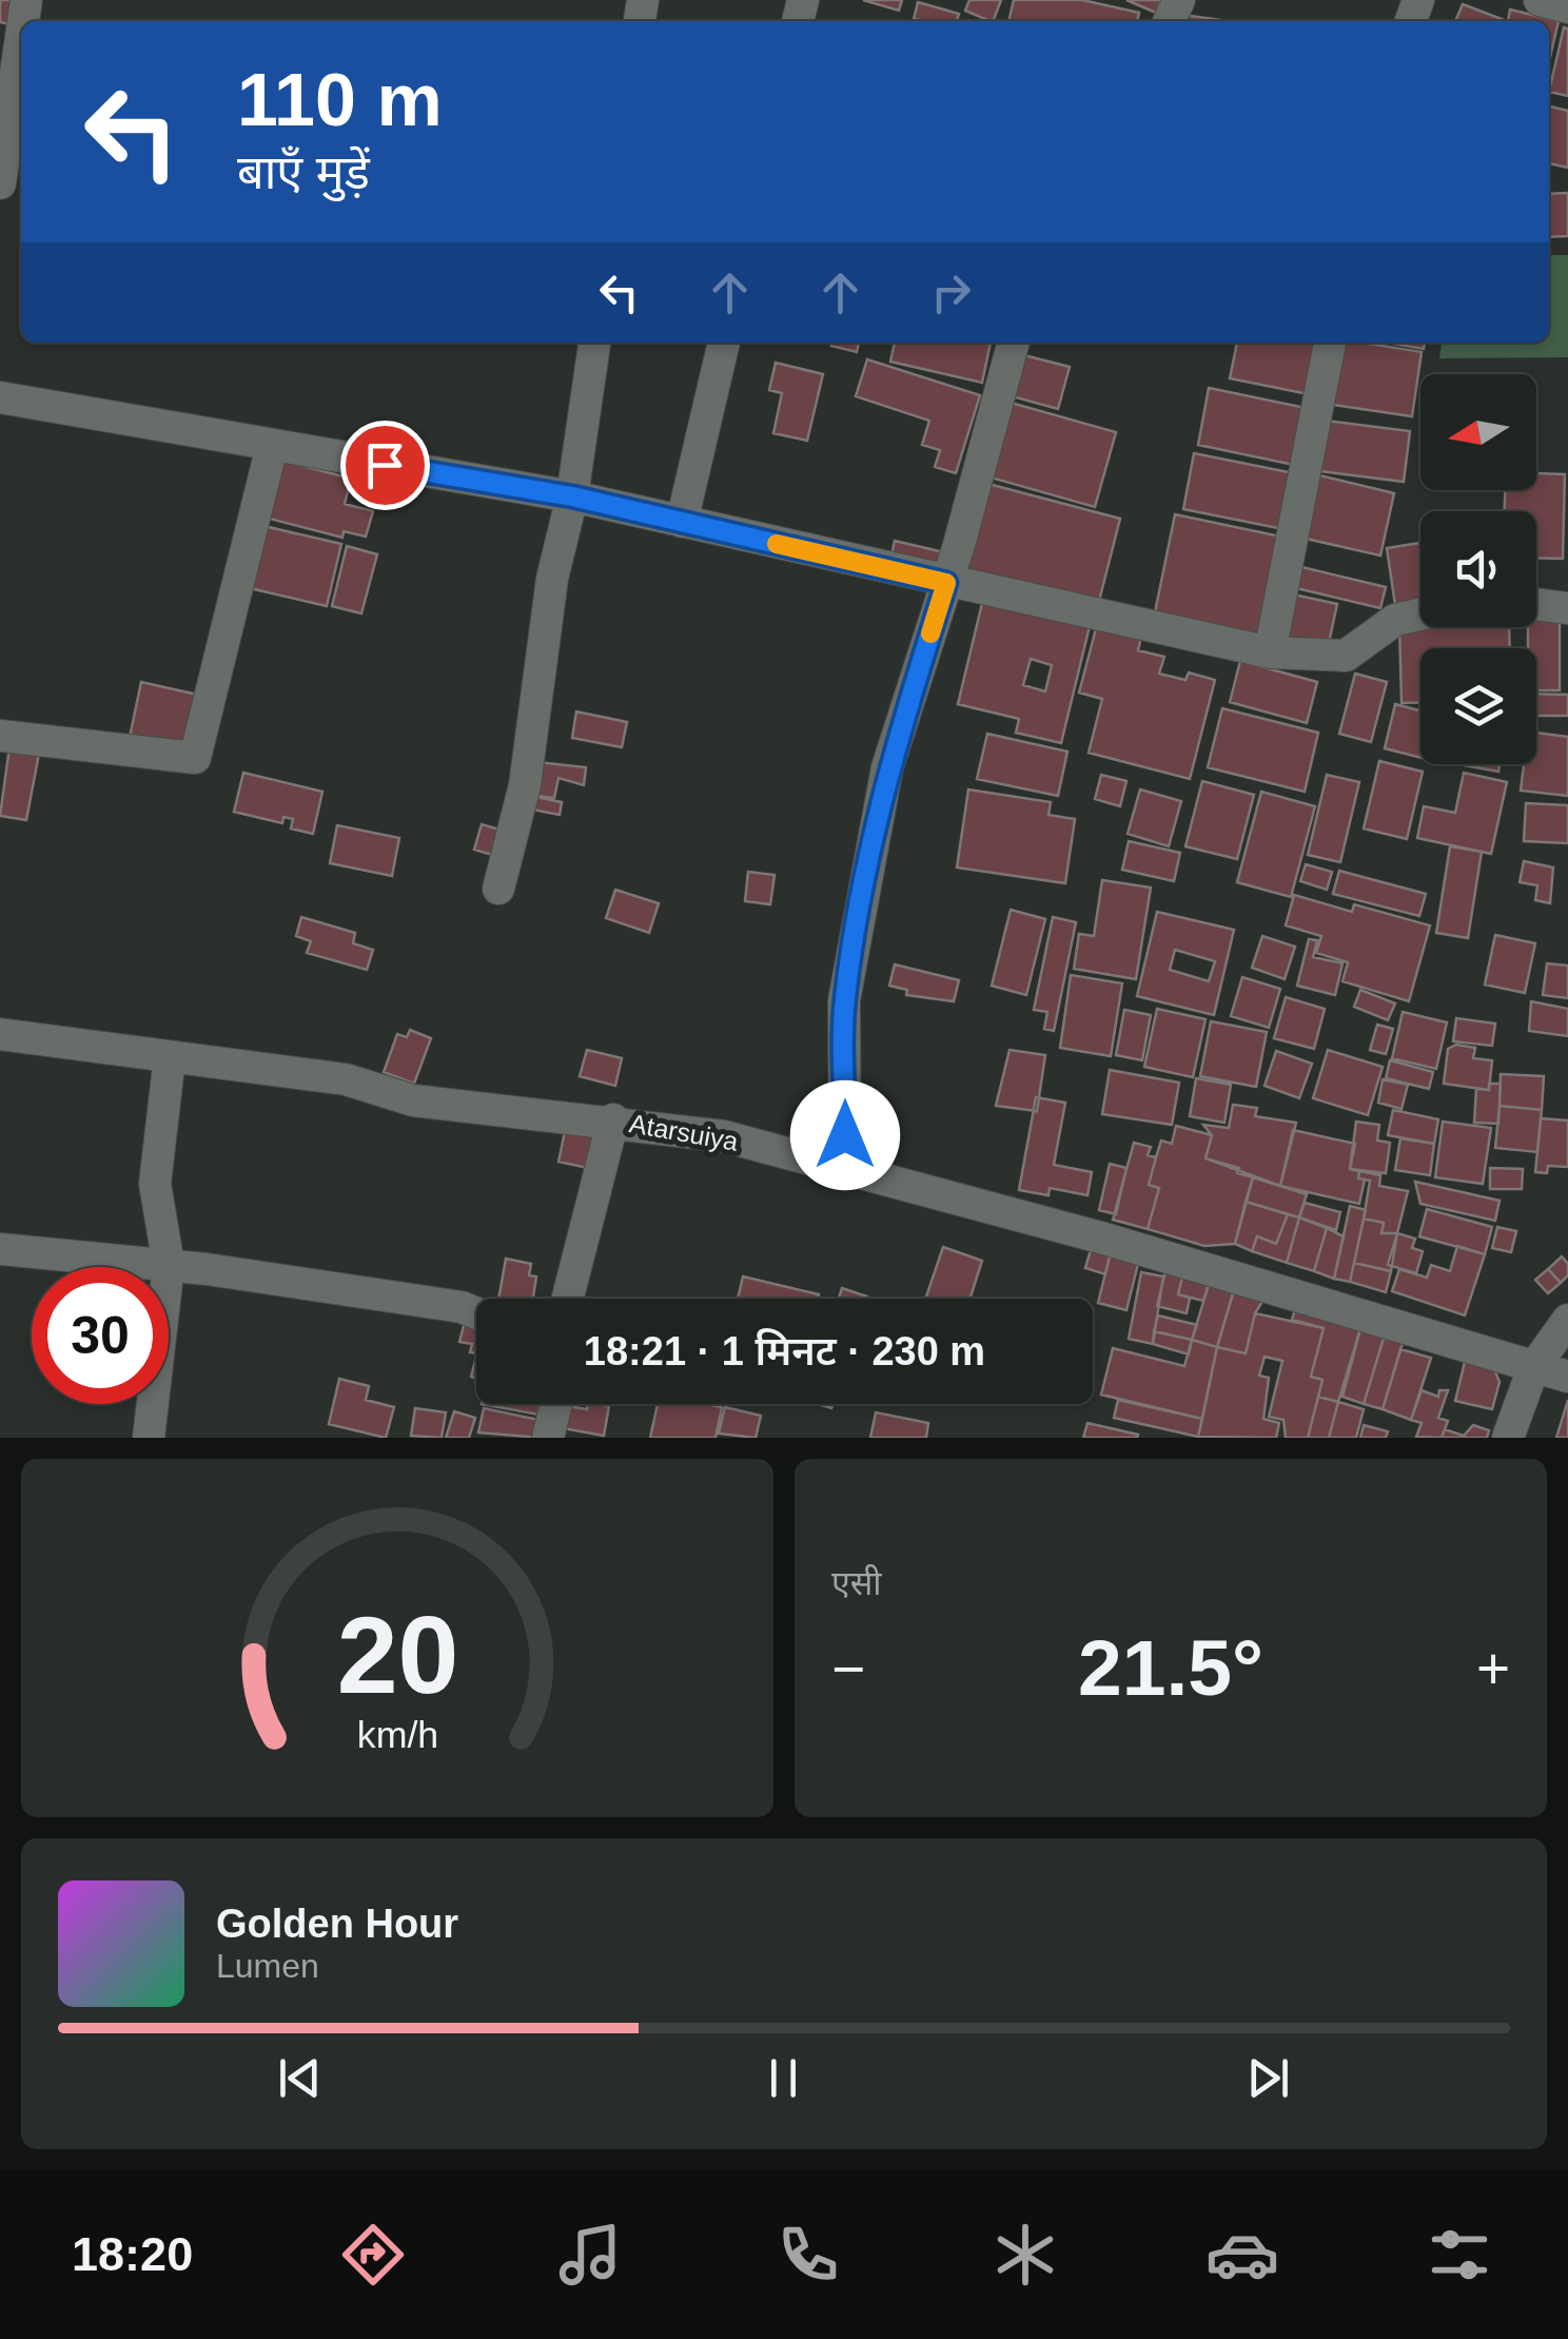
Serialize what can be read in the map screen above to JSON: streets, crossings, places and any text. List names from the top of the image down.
{
  "streets": {
    "street": ["Atarsuiya"]
  },
  "north": "left",
  "page": {
    "turn": ["110 m", "बाएँ मुड़ें"],
    "limit": "30",
    "trip": "18:21 · 1 मिनट · 230 m",
    "tile": "एसी",
    "heat": ["−", "21.5°", "+"],
    "song": ["Golden Hour", "Lumen"],
    "tabs": "18:20",
    "gauge": ["20", "km/h"]
  }
}
